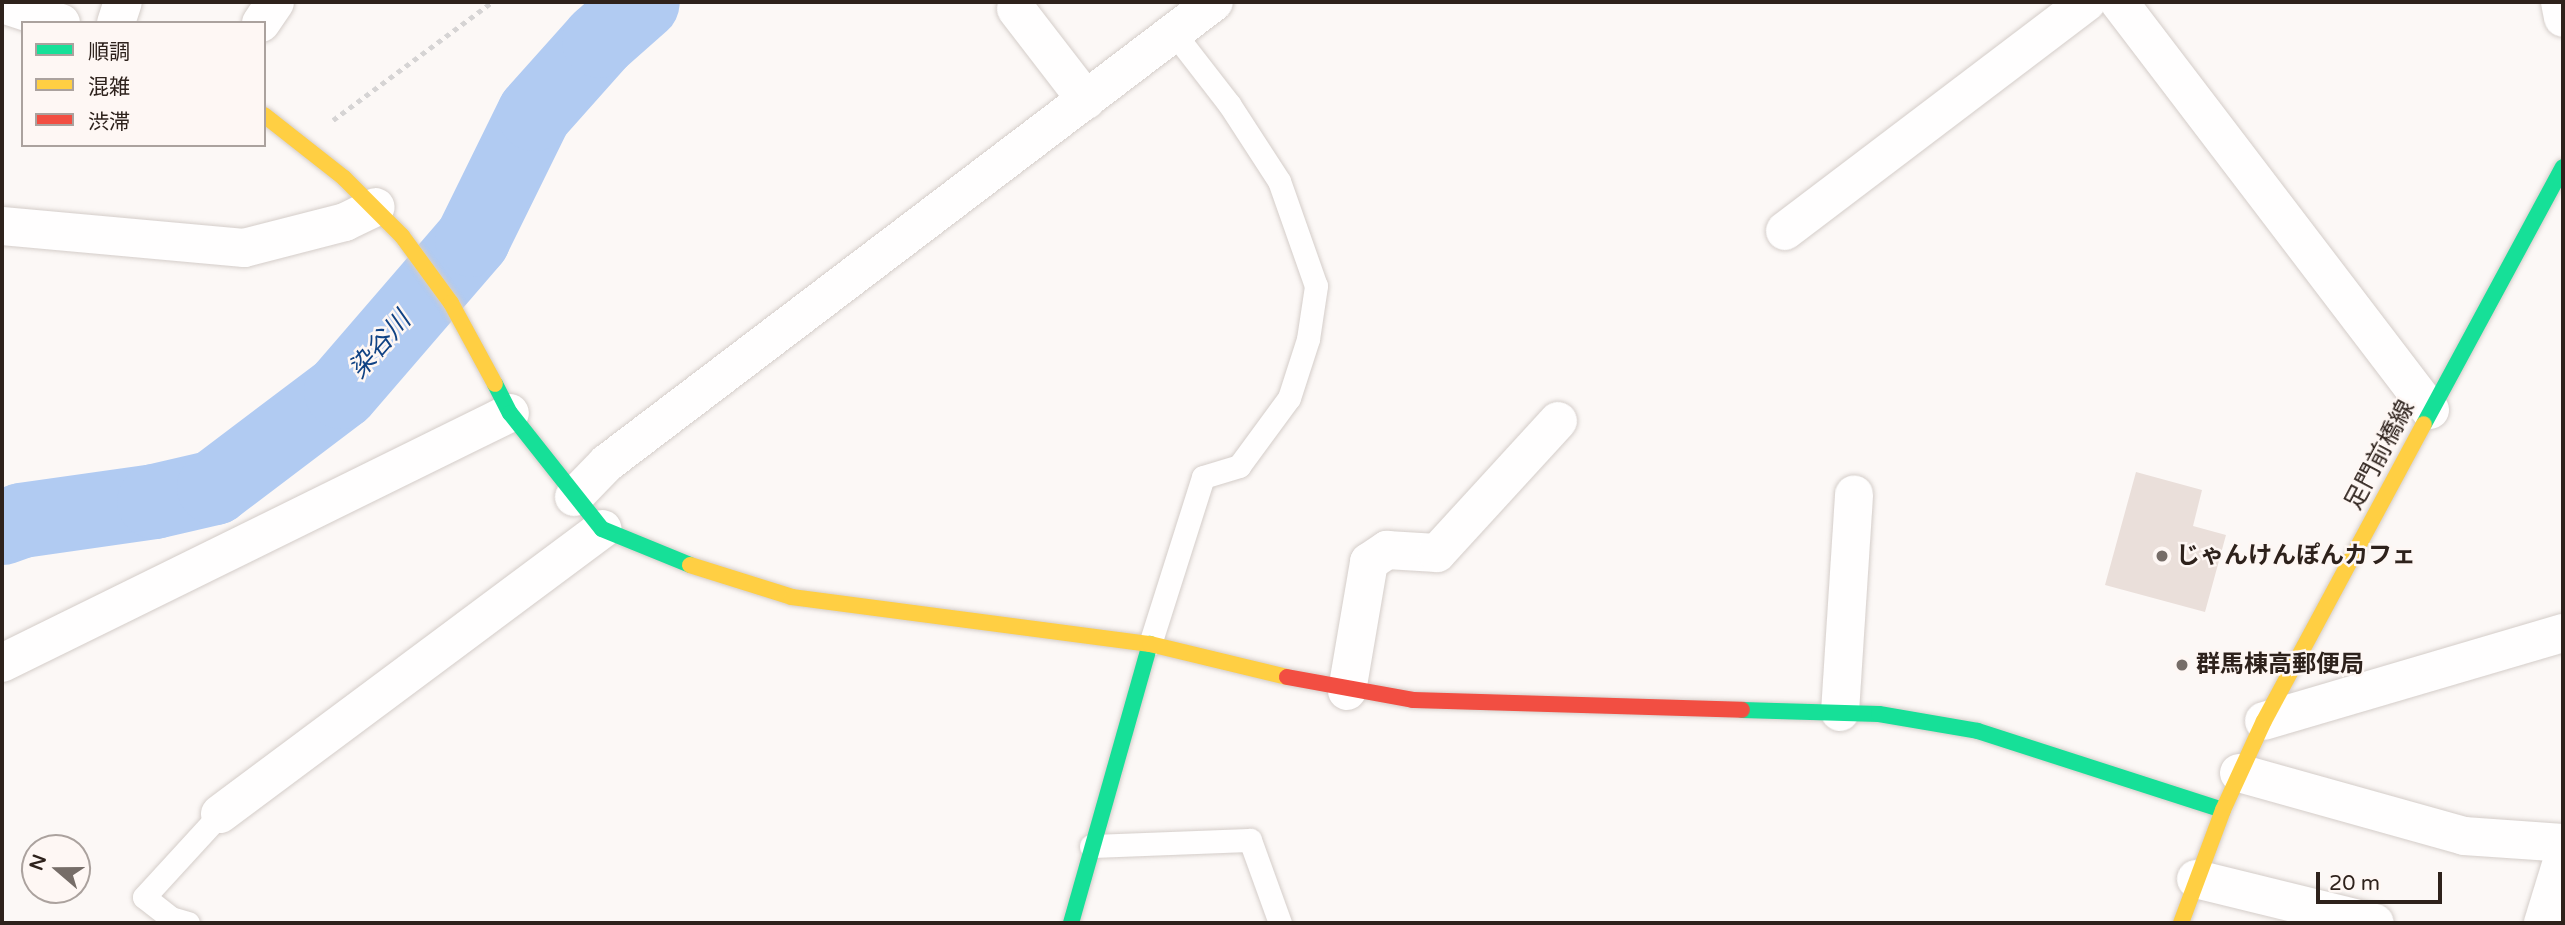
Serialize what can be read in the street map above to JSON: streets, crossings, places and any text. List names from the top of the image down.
{
  "streets": {
    "street": ["足門前橋線"]
  },
  "water": ["染谷川"],
  "places": ["じゃんけんぽんカフェ", "群馬棟高郵便局"],
  "legend": ["順調", "混雑", "渋滞"],
  "scale_bar": "20 m",
  "north": "left"
}
